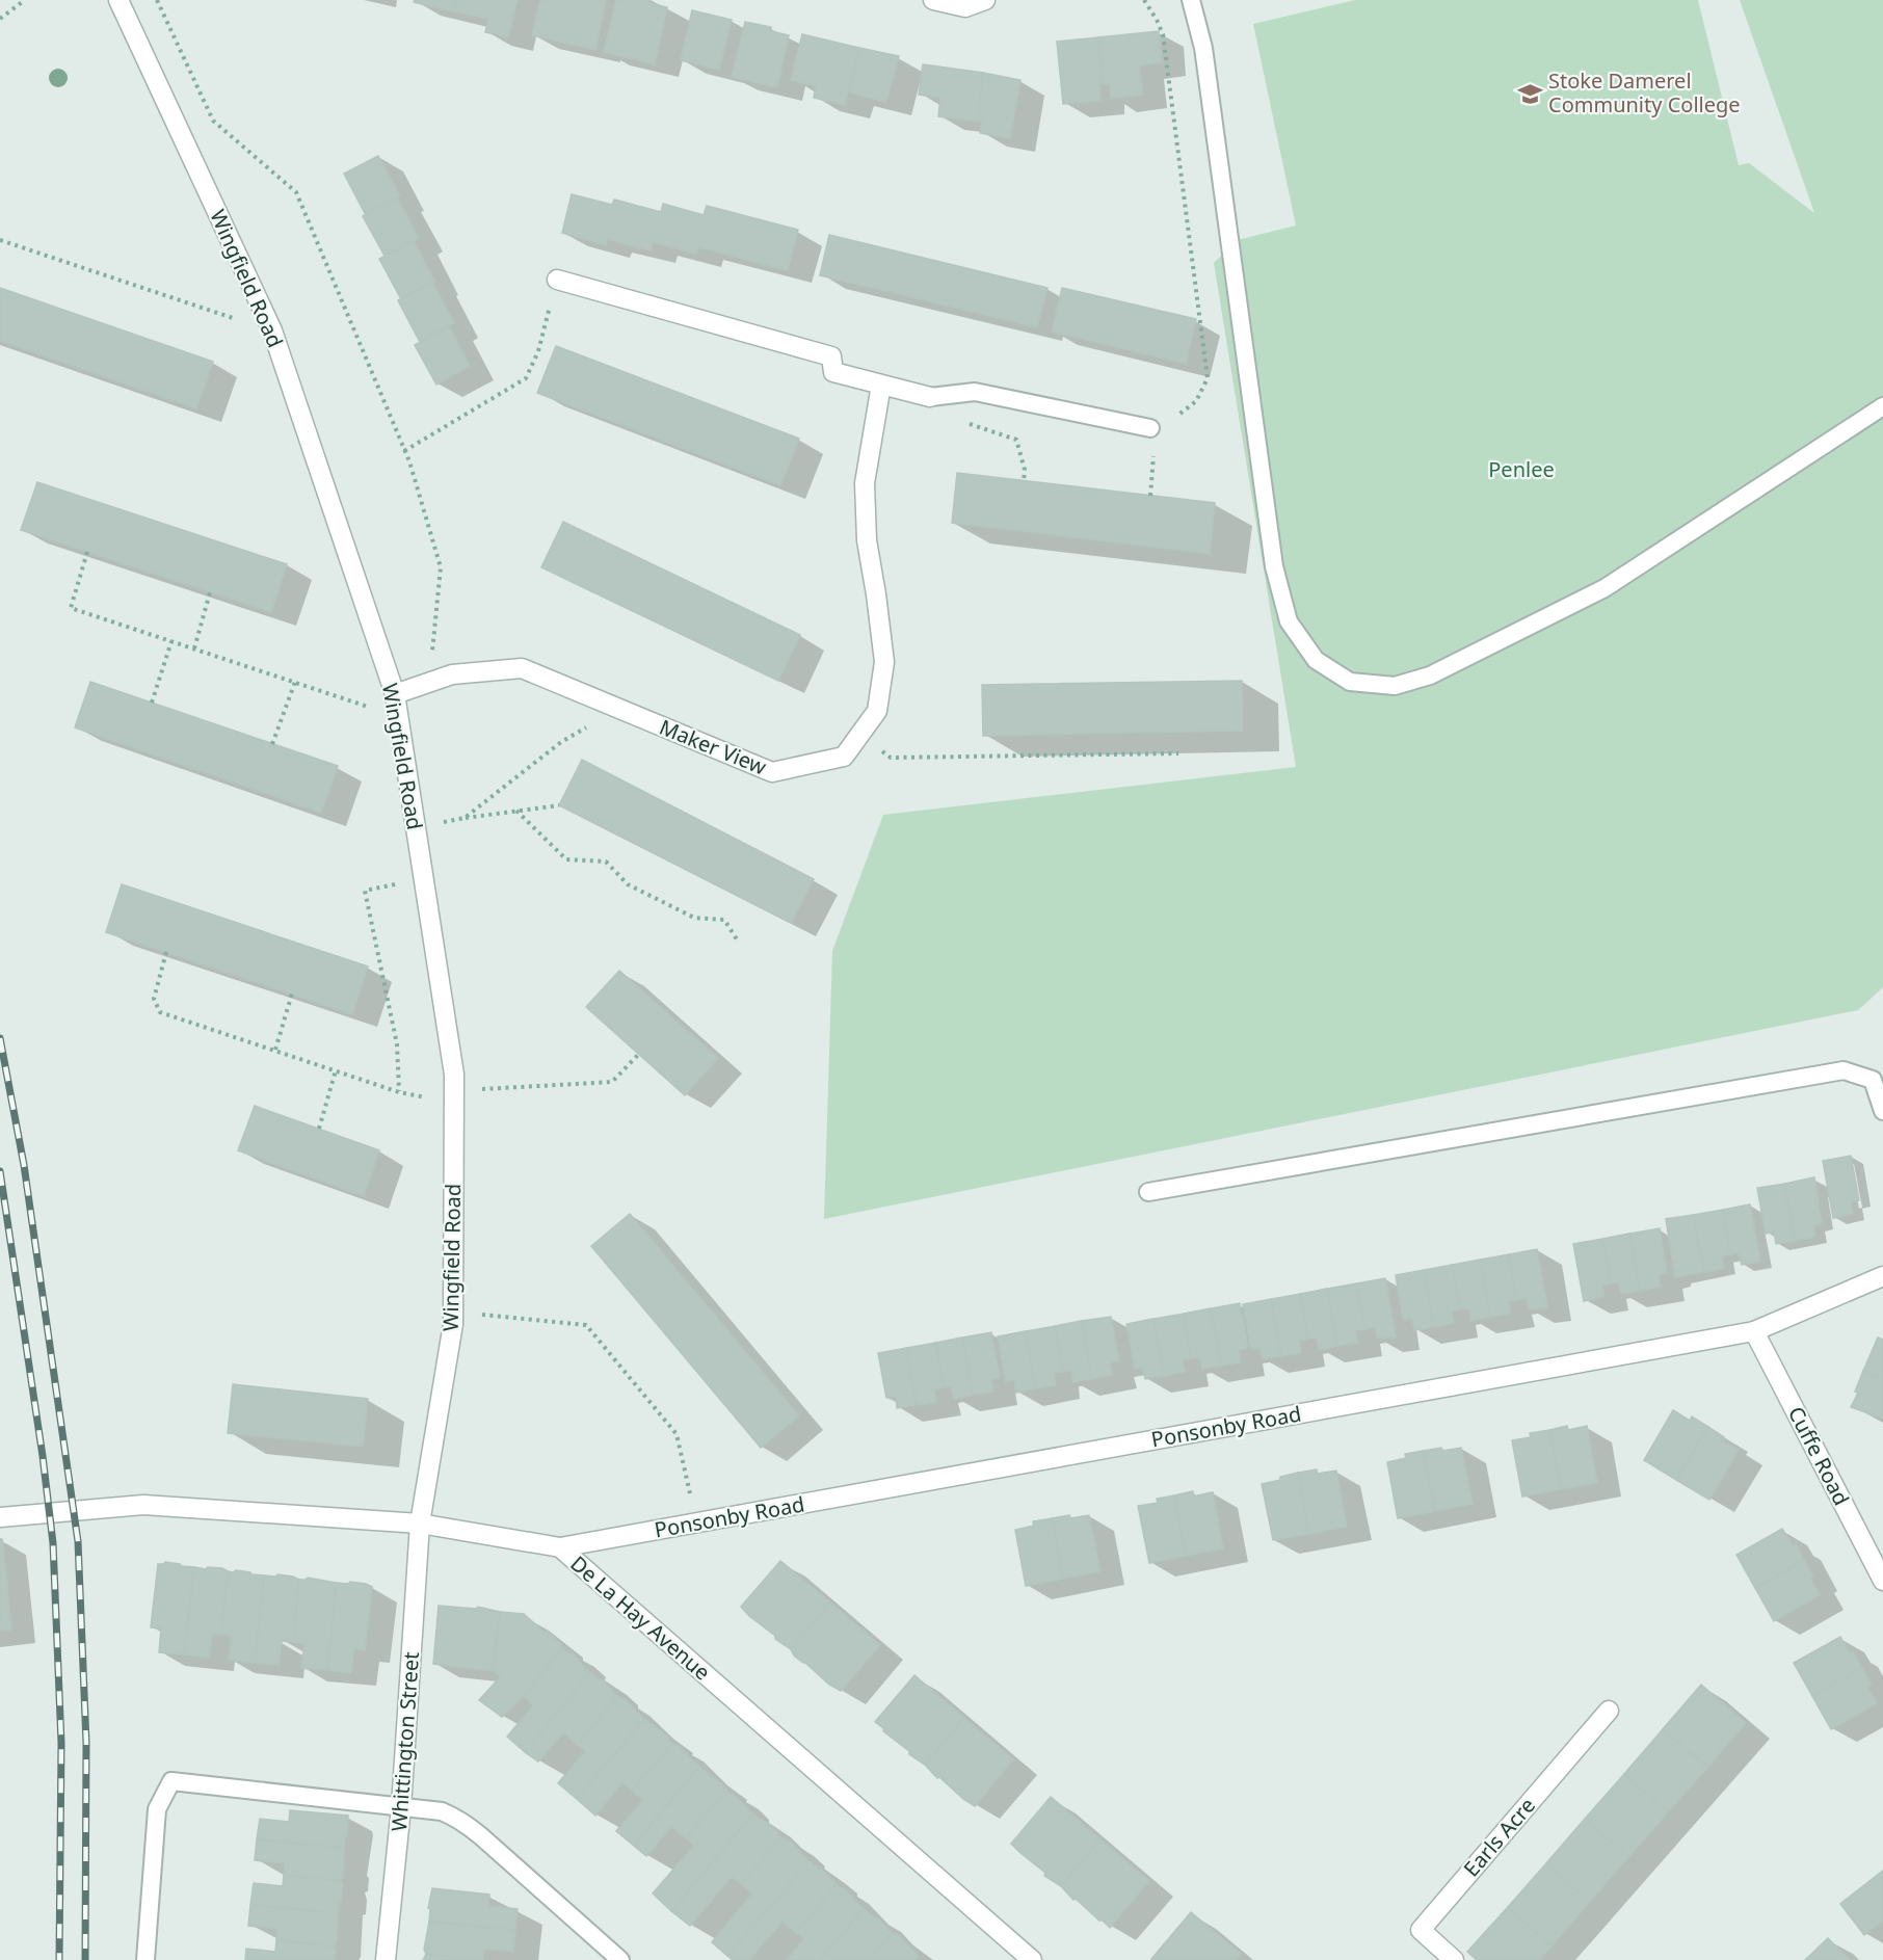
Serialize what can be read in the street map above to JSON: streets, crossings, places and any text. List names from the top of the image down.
{
  "streets": {
    "street": [
      "Wingfield Road",
      "Maker View",
      "Ponsonby Road",
      "Cuffe Road",
      "De La Hay Avenue",
      "Whittington Street",
      "Earls Acre"
    ]
  },
  "crossings": [
    ["Wingfield Road", "Maker View"],
    ["Wingfield Road", "De La Hay Avenue"],
    ["Wingfield Road", "Whittington Street"],
    ["Ponsonby Road", "Cuffe Road"],
    ["Ponsonby Road", "De La Hay Avenue"],
    ["De La Hay Avenue", "Whittington Street"]
  ],
  "parks": ["Penlee"],
  "places": {
    "school or university": ["Stoke Damerel Community College"]
  }
}
